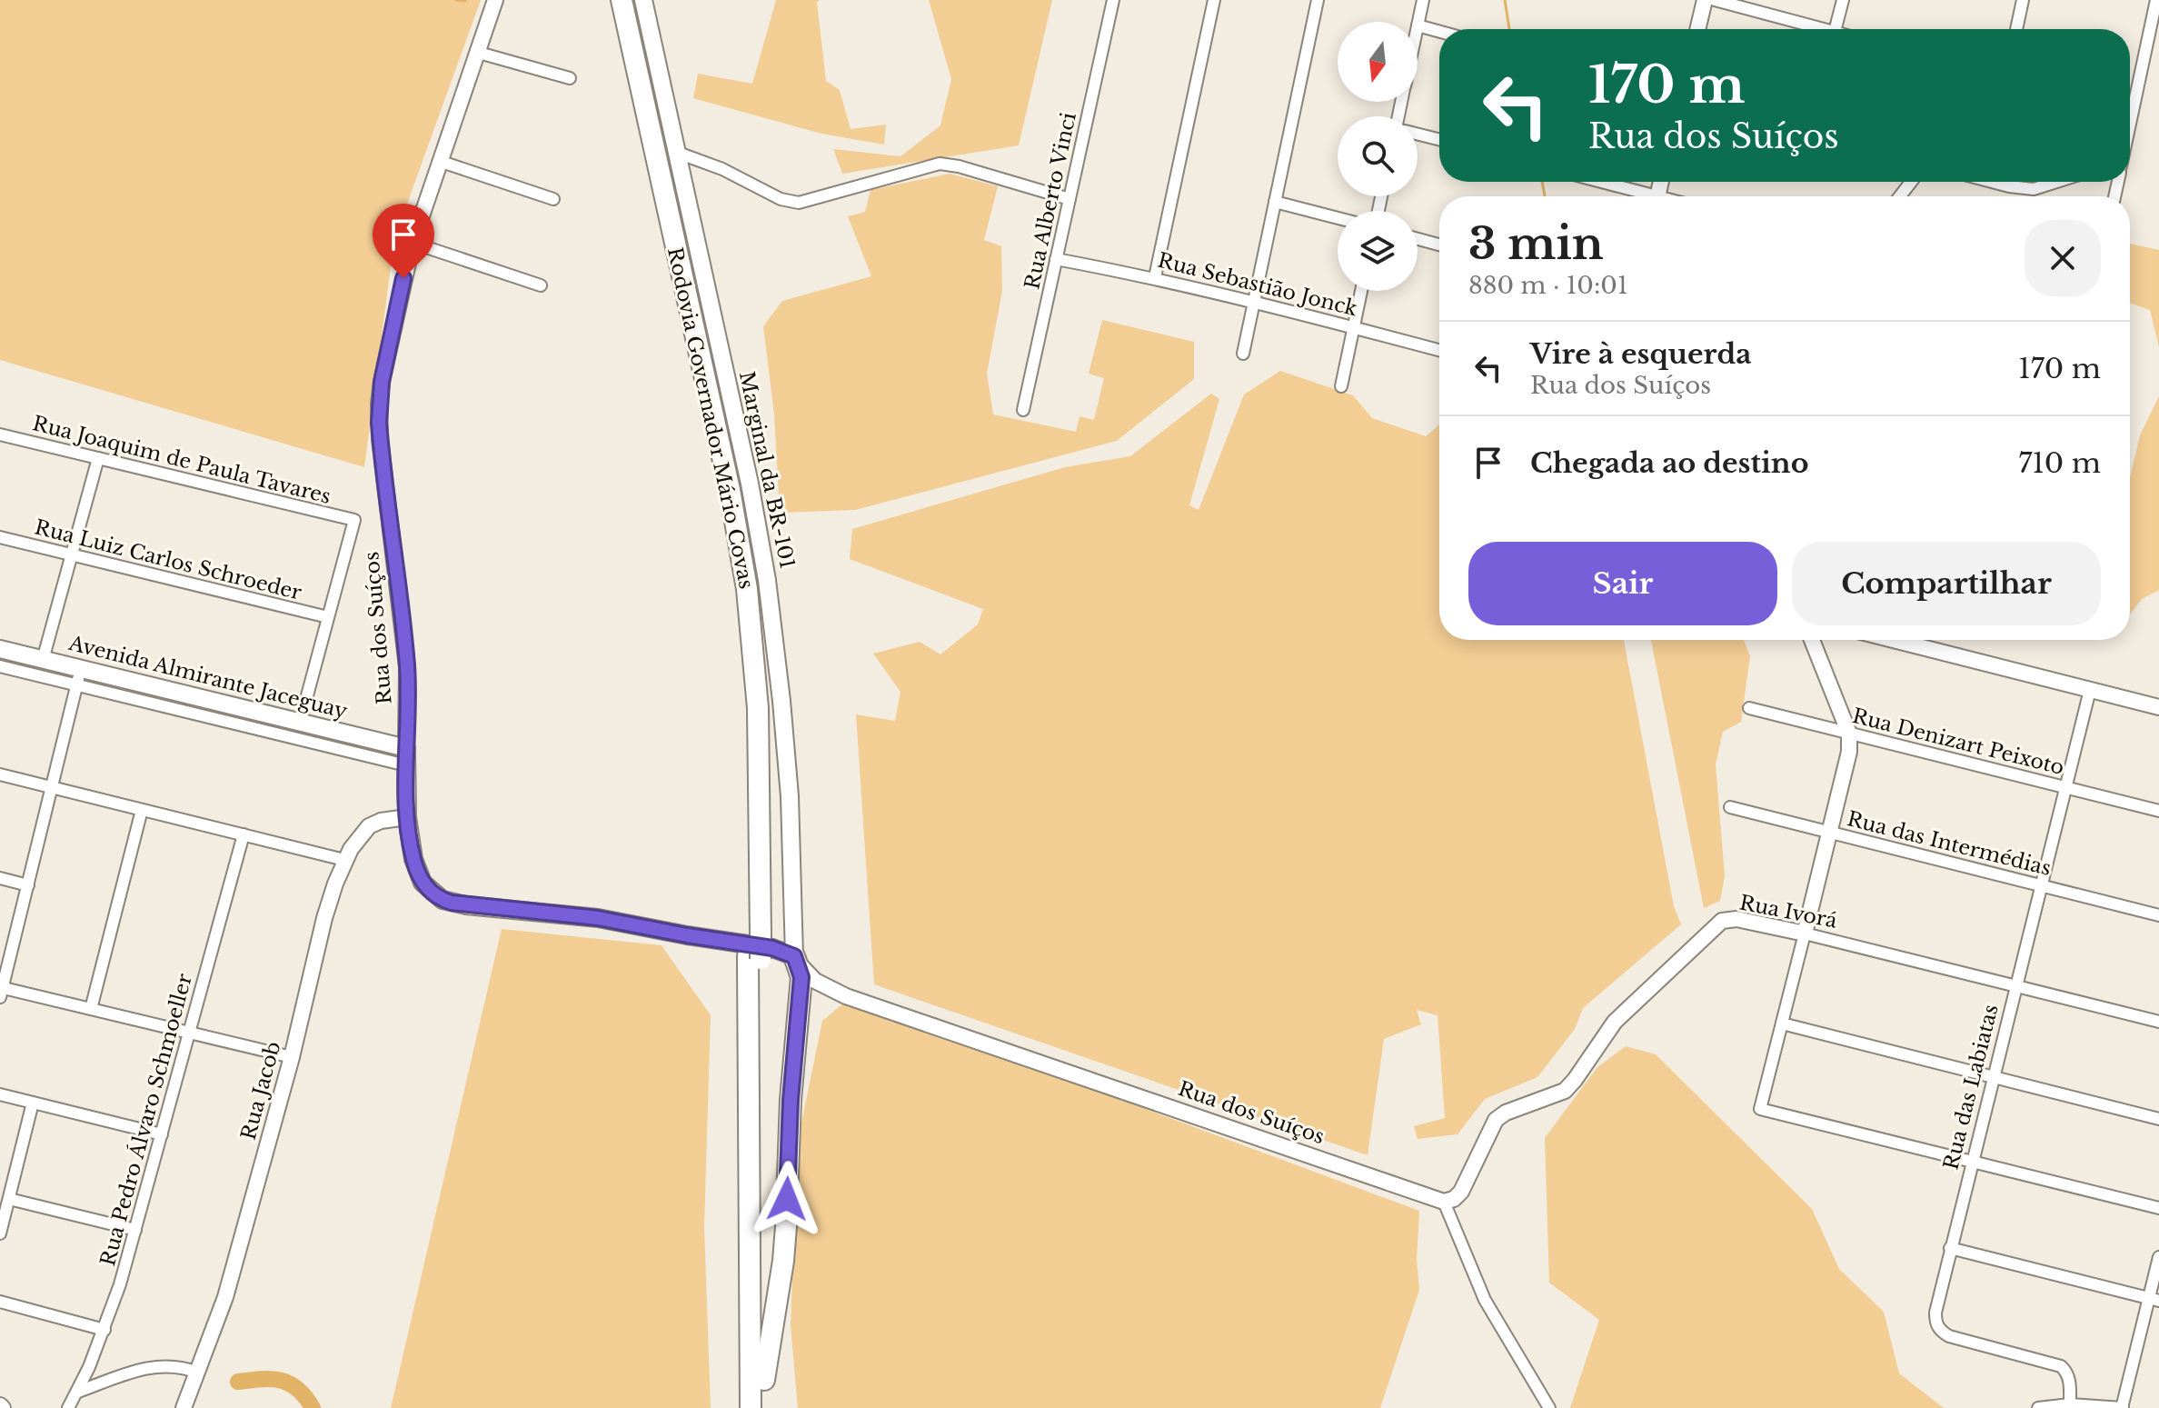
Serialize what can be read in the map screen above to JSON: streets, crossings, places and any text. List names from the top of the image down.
{
  "streets": {
    "highway": ["Rodovia Governador Mário Covas"],
    "main road": ["Marginal da BR-101", "Rua dos Suíços", "Avenida Almirante Jaceguay"],
    "street": [
      "Rua Alberto Vinci",
      "Rua Sebastião Jonck",
      "Rua Joaquim de Paula Tavares",
      "Rua Luiz Carlos Schroeder",
      "Rua Denizart Peixoto",
      "Rua das Intermédias",
      "Rua Ivorá",
      "Rua das Labiatas",
      "Rua Jacob",
      "Rua Pedro Álvaro Schmoeller"
    ]
  },
  "crossings": [
    ["Rua Alberto Vinci", "Rua Sebastião Jonck"],
    ["Rua Joaquim de Paula Tavares", "Rua Luiz Carlos Schroeder"],
    ["Marginal da BR-101", "Rua dos Suíços"],
    ["Rua dos Suíços", "Avenida Almirante Jaceguay"],
    ["Rua dos Suíços", "Rua Ivorá"],
    ["Rua dos Suíços", "Rua Jacob"],
    ["Rua Denizart Peixoto", "Rua das Labiatas"],
    ["Rua das Intermédias", "Rua das Labiatas"],
    ["Rua Ivorá", "Rua das Labiatas"]
  ],
  "north": "bottom",
  "page": {
    "turn": ["170 m", "Rua dos Suíços"],
    "heading": ["3 min", "880 m · 10:01"],
    "list": [
      {
        "name": "Vire à esquerda",
        "note": "Rua dos Suíços",
        "value": "170 m"
      },
      {
        "name": "Chegada ao destino",
        "value": "710 m"
      }
    ],
    "buttons": ["Sair", "Compartilhar"]
  }
}
